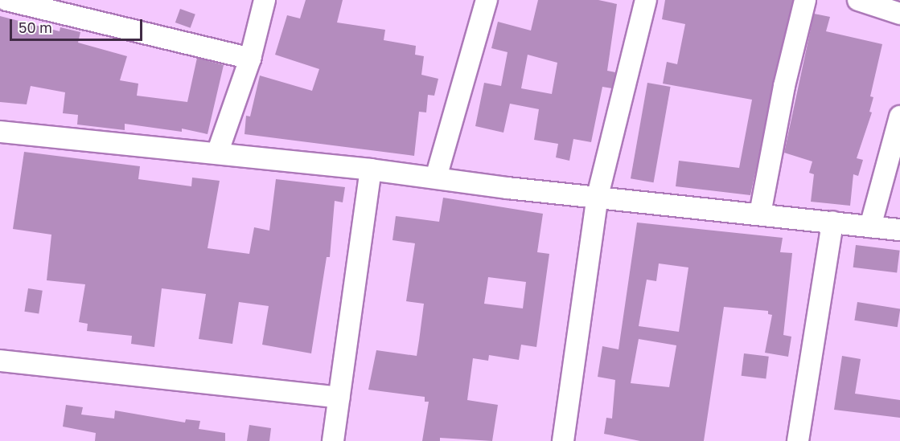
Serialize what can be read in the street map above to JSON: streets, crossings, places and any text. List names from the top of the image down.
{
  "scale_bar": "50 m"
}
